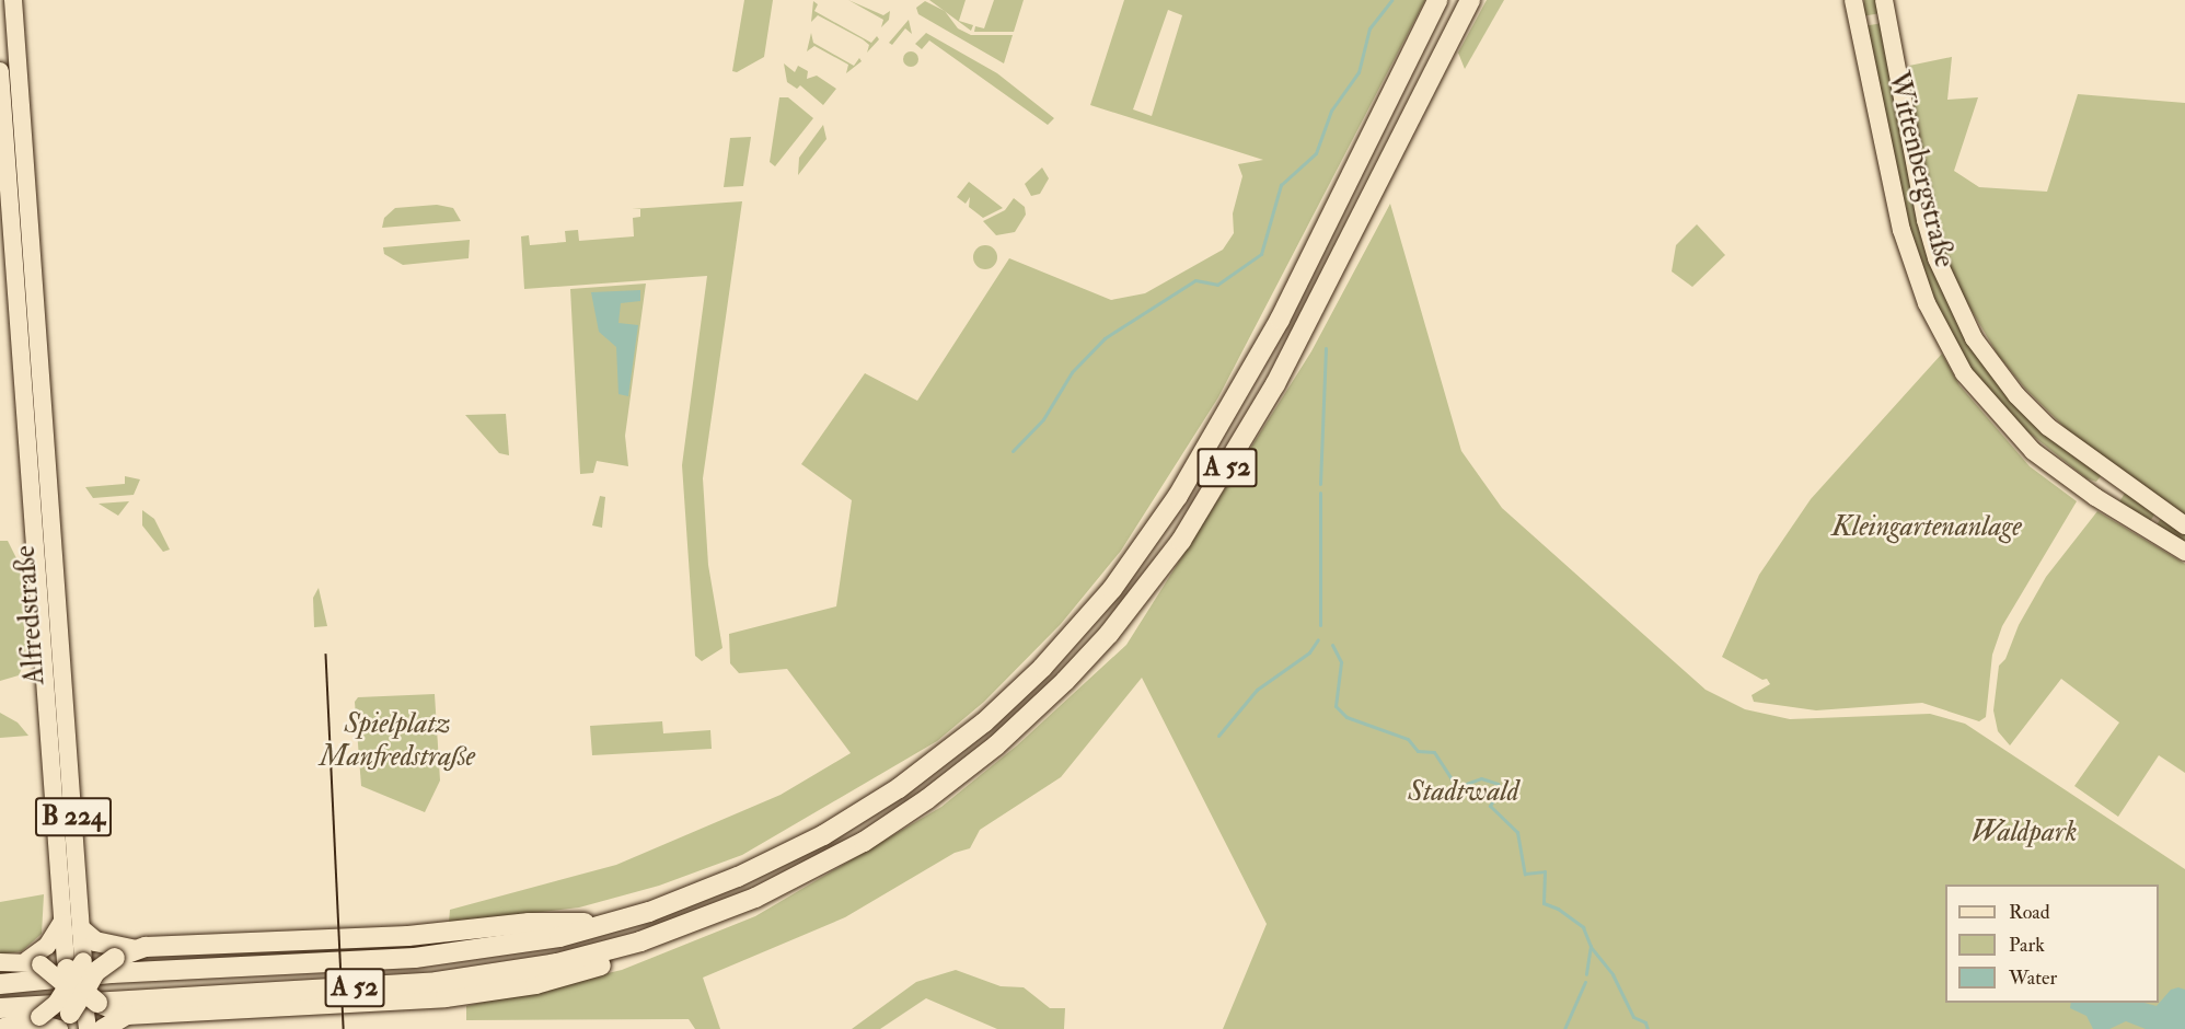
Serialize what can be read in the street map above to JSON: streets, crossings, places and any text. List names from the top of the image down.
{
  "streets": {
    "highway": ["A 52"],
    "main road": ["Wittenbergstraße", "Alfredstraße", "B 224"]
  },
  "parks": [
    "Kleingartenanlage",
    "Spielplatz Manfredstraße",
    "Stadtwald",
    "Waldpark"
  ],
  "legend": ["Road", "Park", "Water"]
}
